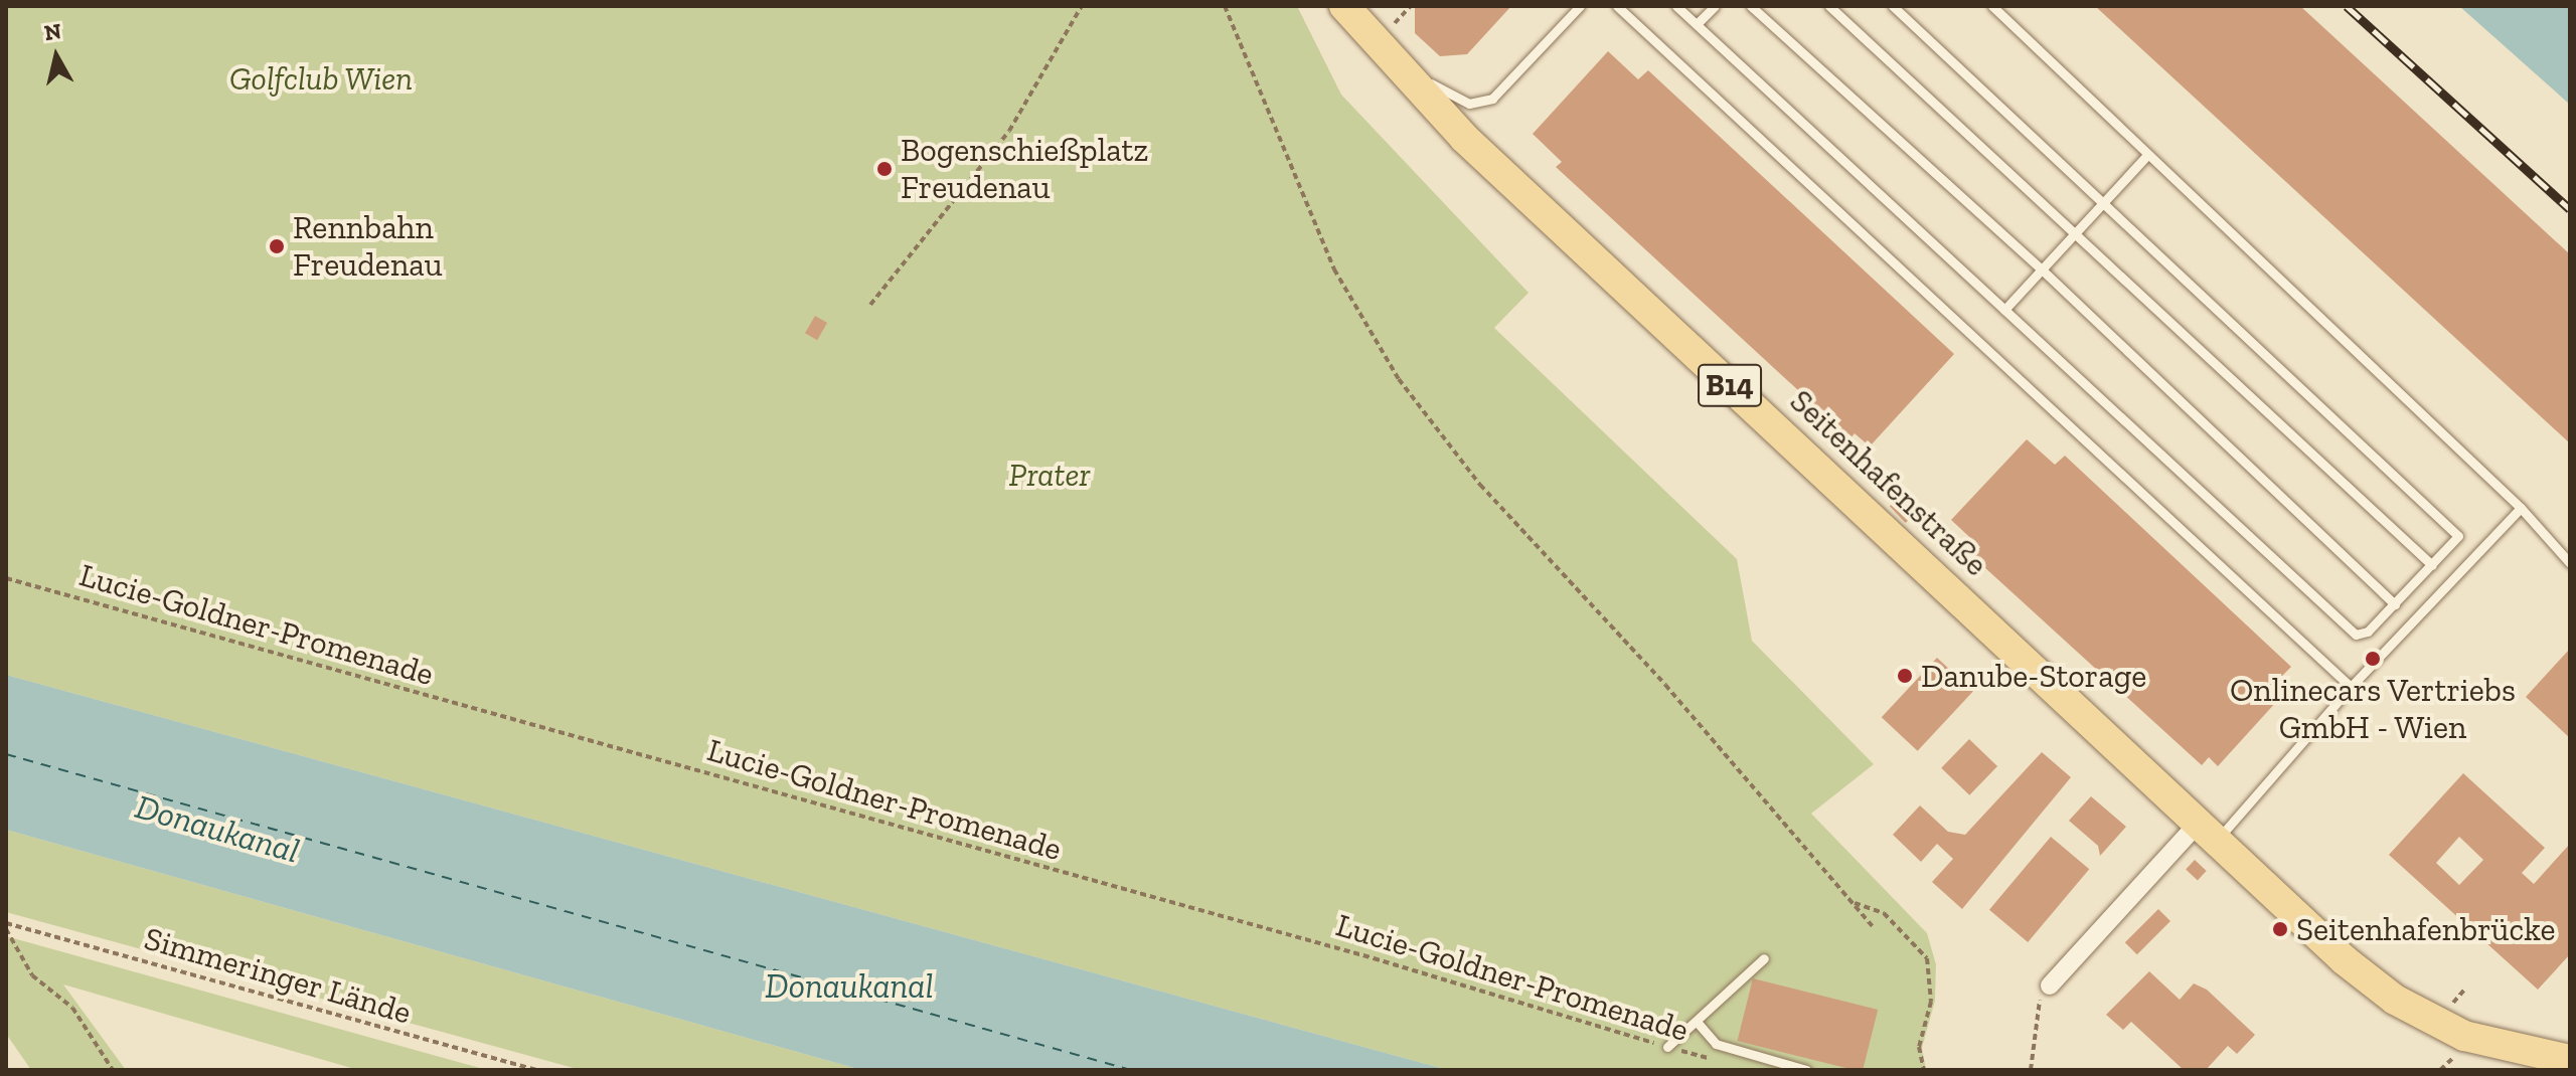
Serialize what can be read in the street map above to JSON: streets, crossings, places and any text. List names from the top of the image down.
{
  "streets": {
    "main road": ["B14", "Seitenhafenstraße"],
    "path": ["Lucie-Goldner-Promenade", "Simmeringer Lände"]
  },
  "water": ["Donaukanal"],
  "parks": ["Golfclub Wien", "Prater"],
  "places": [
    "Bogenschießplatz Freudenau",
    "Rennbahn Freudenau",
    "Onlinecars Vertriebs GmbH - Wien",
    "Danube-Storage",
    "Seitenhafenbrücke"
  ],
  "north": "top"
}
